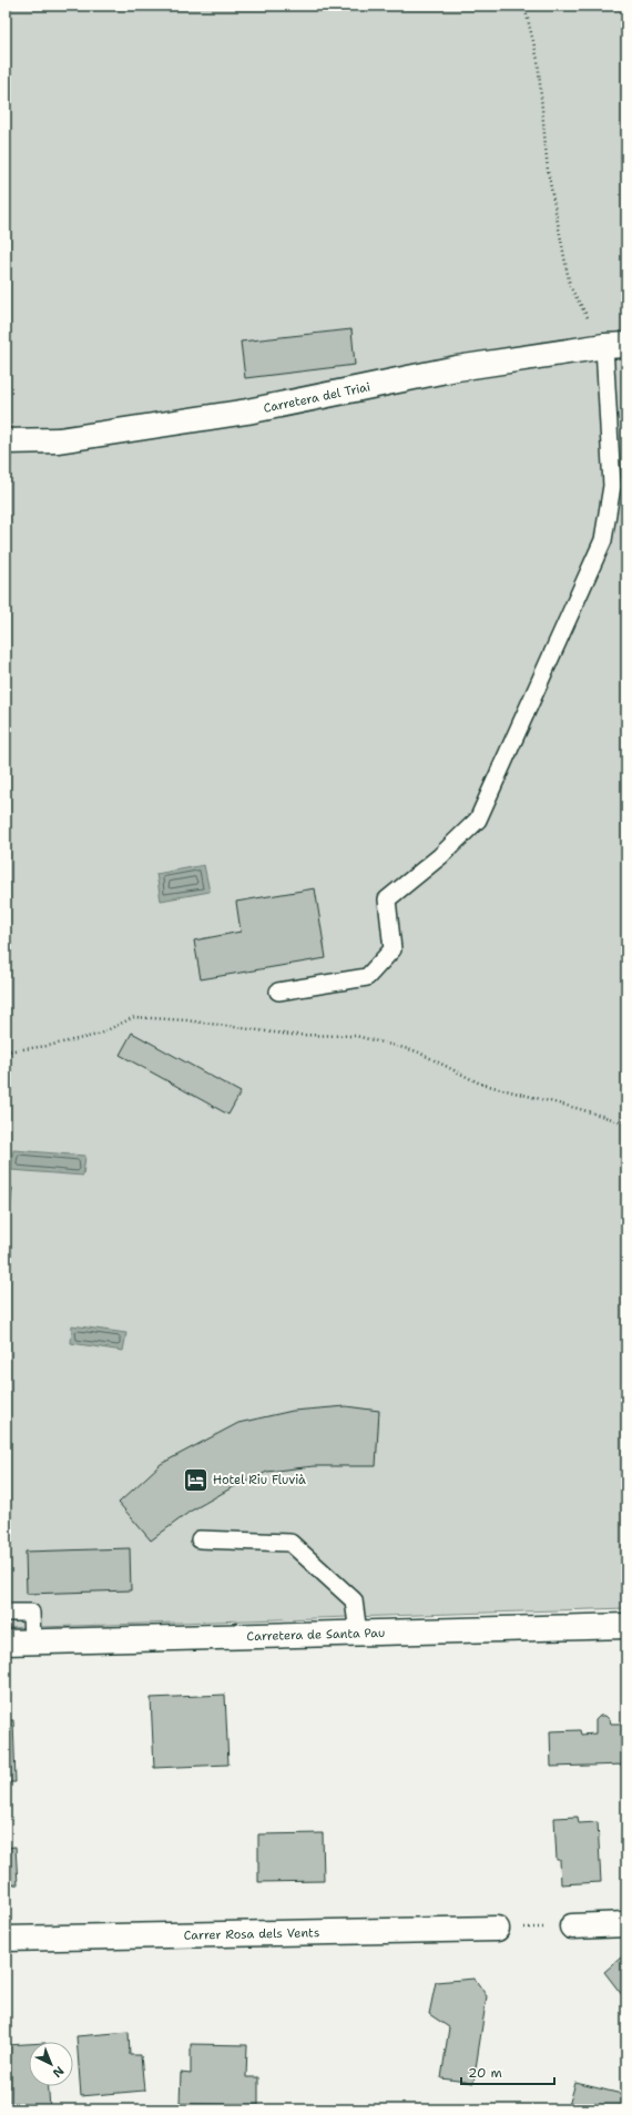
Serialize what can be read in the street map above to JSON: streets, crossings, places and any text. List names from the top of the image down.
{
  "streets": {
    "street": ["Carretera del Triai", "Carretera de Santa Pau", "Carrer Rosa dels Vents"]
  },
  "places": {
    "hotel": ["Hotel Riu Fluvià"]
  },
  "scale_bar": "20 m",
  "north": "bottom right"
}
